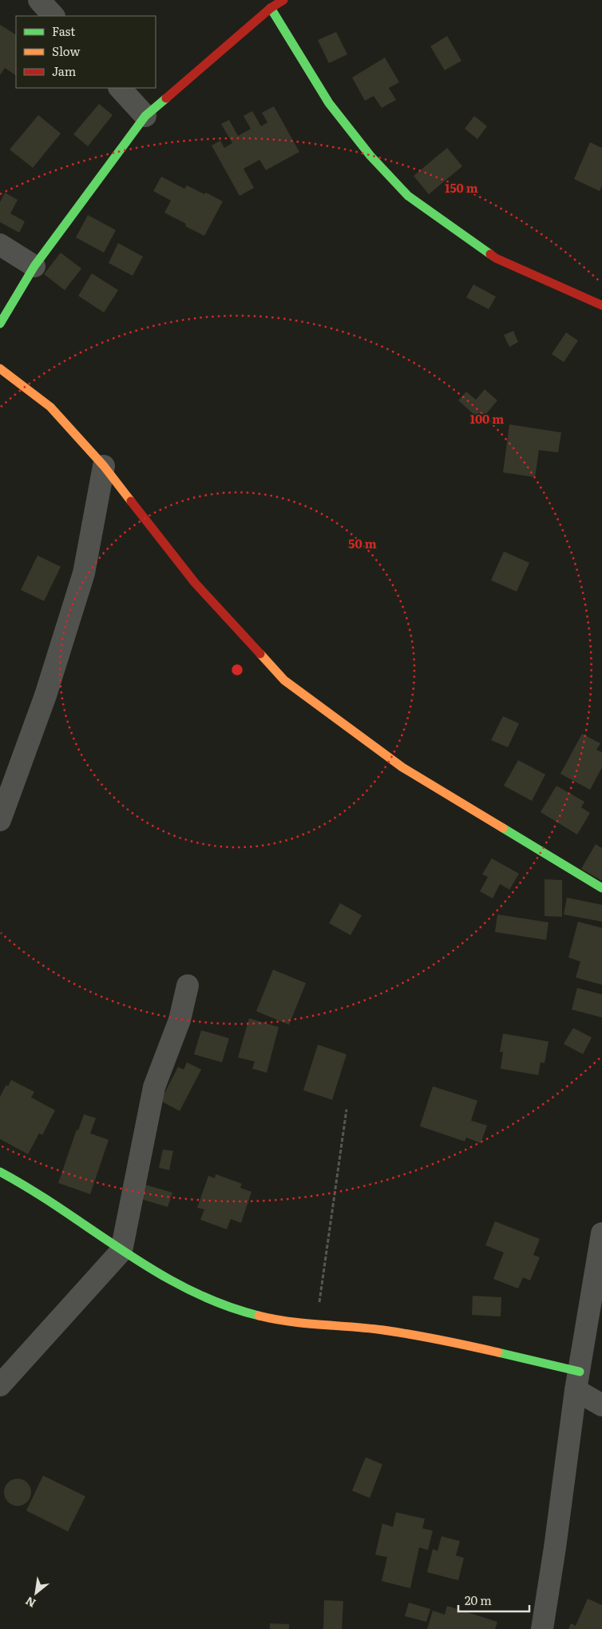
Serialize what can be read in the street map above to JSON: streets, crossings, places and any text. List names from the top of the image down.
{
  "legend": ["Fast", "Slow", "Jam"],
  "scale_bar": "20 m",
  "north": "bottom left",
  "rings": ["150 m", "100 m", "50 m"]
}
